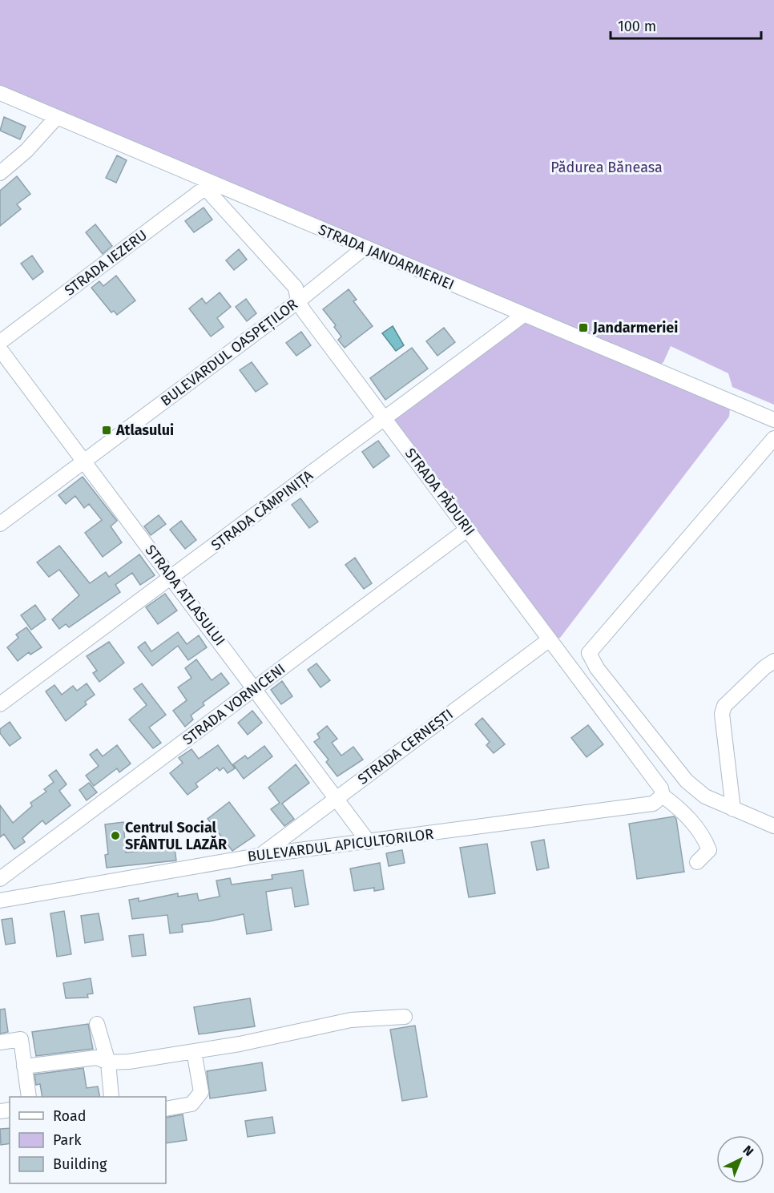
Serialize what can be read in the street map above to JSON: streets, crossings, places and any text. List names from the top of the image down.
{
  "streets": {
    "street": [
      "STRADA JANDARMERIEI",
      "STRADA IEZERU",
      "BULEVARDUL OASPEȚILOR",
      "STRADA PĂDURII",
      "STRADA CÂMPINIȚA",
      "STRADA ATLASULUI",
      "STRADA VORNICENI",
      "STRADA CERNEȘTI",
      "BULEVARDUL APICULTORILOR"
    ]
  },
  "crossings": [
    ["STRADA JANDARMERIEI", "STRADA IEZERU"],
    ["STRADA JANDARMERIEI", "BULEVARDUL OASPEȚILOR"],
    ["STRADA JANDARMERIEI", "STRADA PĂDURII"],
    ["STRADA JANDARMERIEI", "STRADA CÂMPINIȚA"],
    ["STRADA IEZERU", "STRADA PĂDURII"],
    ["BULEVARDUL OASPEȚILOR", "STRADA PĂDURII"],
    ["BULEVARDUL OASPEȚILOR", "STRADA ATLASULUI"],
    ["STRADA PĂDURII", "STRADA CÂMPINIȚA"],
    ["STRADA PĂDURII", "STRADA VORNICENI"],
    ["STRADA PĂDURII", "STRADA CERNEȘTI"],
    ["STRADA PĂDURII", "BULEVARDUL APICULTORILOR"],
    ["STRADA CÂMPINIȚA", "STRADA ATLASULUI"],
    ["STRADA ATLASULUI", "STRADA VORNICENI"],
    ["STRADA ATLASULUI", "STRADA CERNEȘTI"],
    ["STRADA ATLASULUI", "BULEVARDUL APICULTORILOR"],
    ["STRADA CERNEȘTI", "BULEVARDUL APICULTORILOR"]
  ],
  "parks": ["Pădurea Băneasa"],
  "places": {
    "transit": ["Jandarmeriei", "Atlasului"],
    "other": ["Centrul Social SFÂNTUL LAZĂR"]
  },
  "legend": ["Road", "Park", "Building"],
  "scale_bar": "100 m",
  "north": "top right"
}
